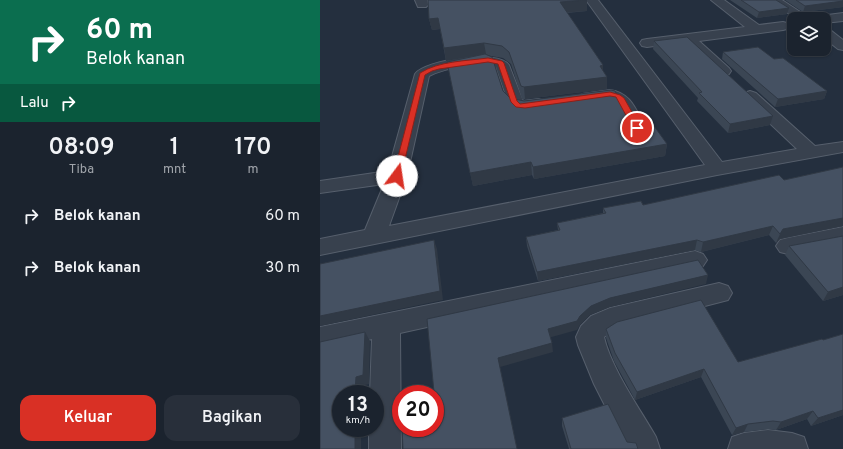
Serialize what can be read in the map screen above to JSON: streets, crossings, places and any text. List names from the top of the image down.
{
  "page": {
    "turn": ["60 m", "Belok kanan"],
    "then": "Lalu",
    "eta": [
      "08:09",
      "Tiba",
      "1",
      "mnt",
      "170",
      "m"
    ],
    "list": [
      {
        "name": "Belok kanan",
        "value": "60 m"
      },
      {
        "name": "Belok kanan",
        "value": "30 m"
      }
    ],
    "speed": "13 km/h",
    "limit": "20",
    "buttons": ["Keluar", "Bagikan"]
  }
}
